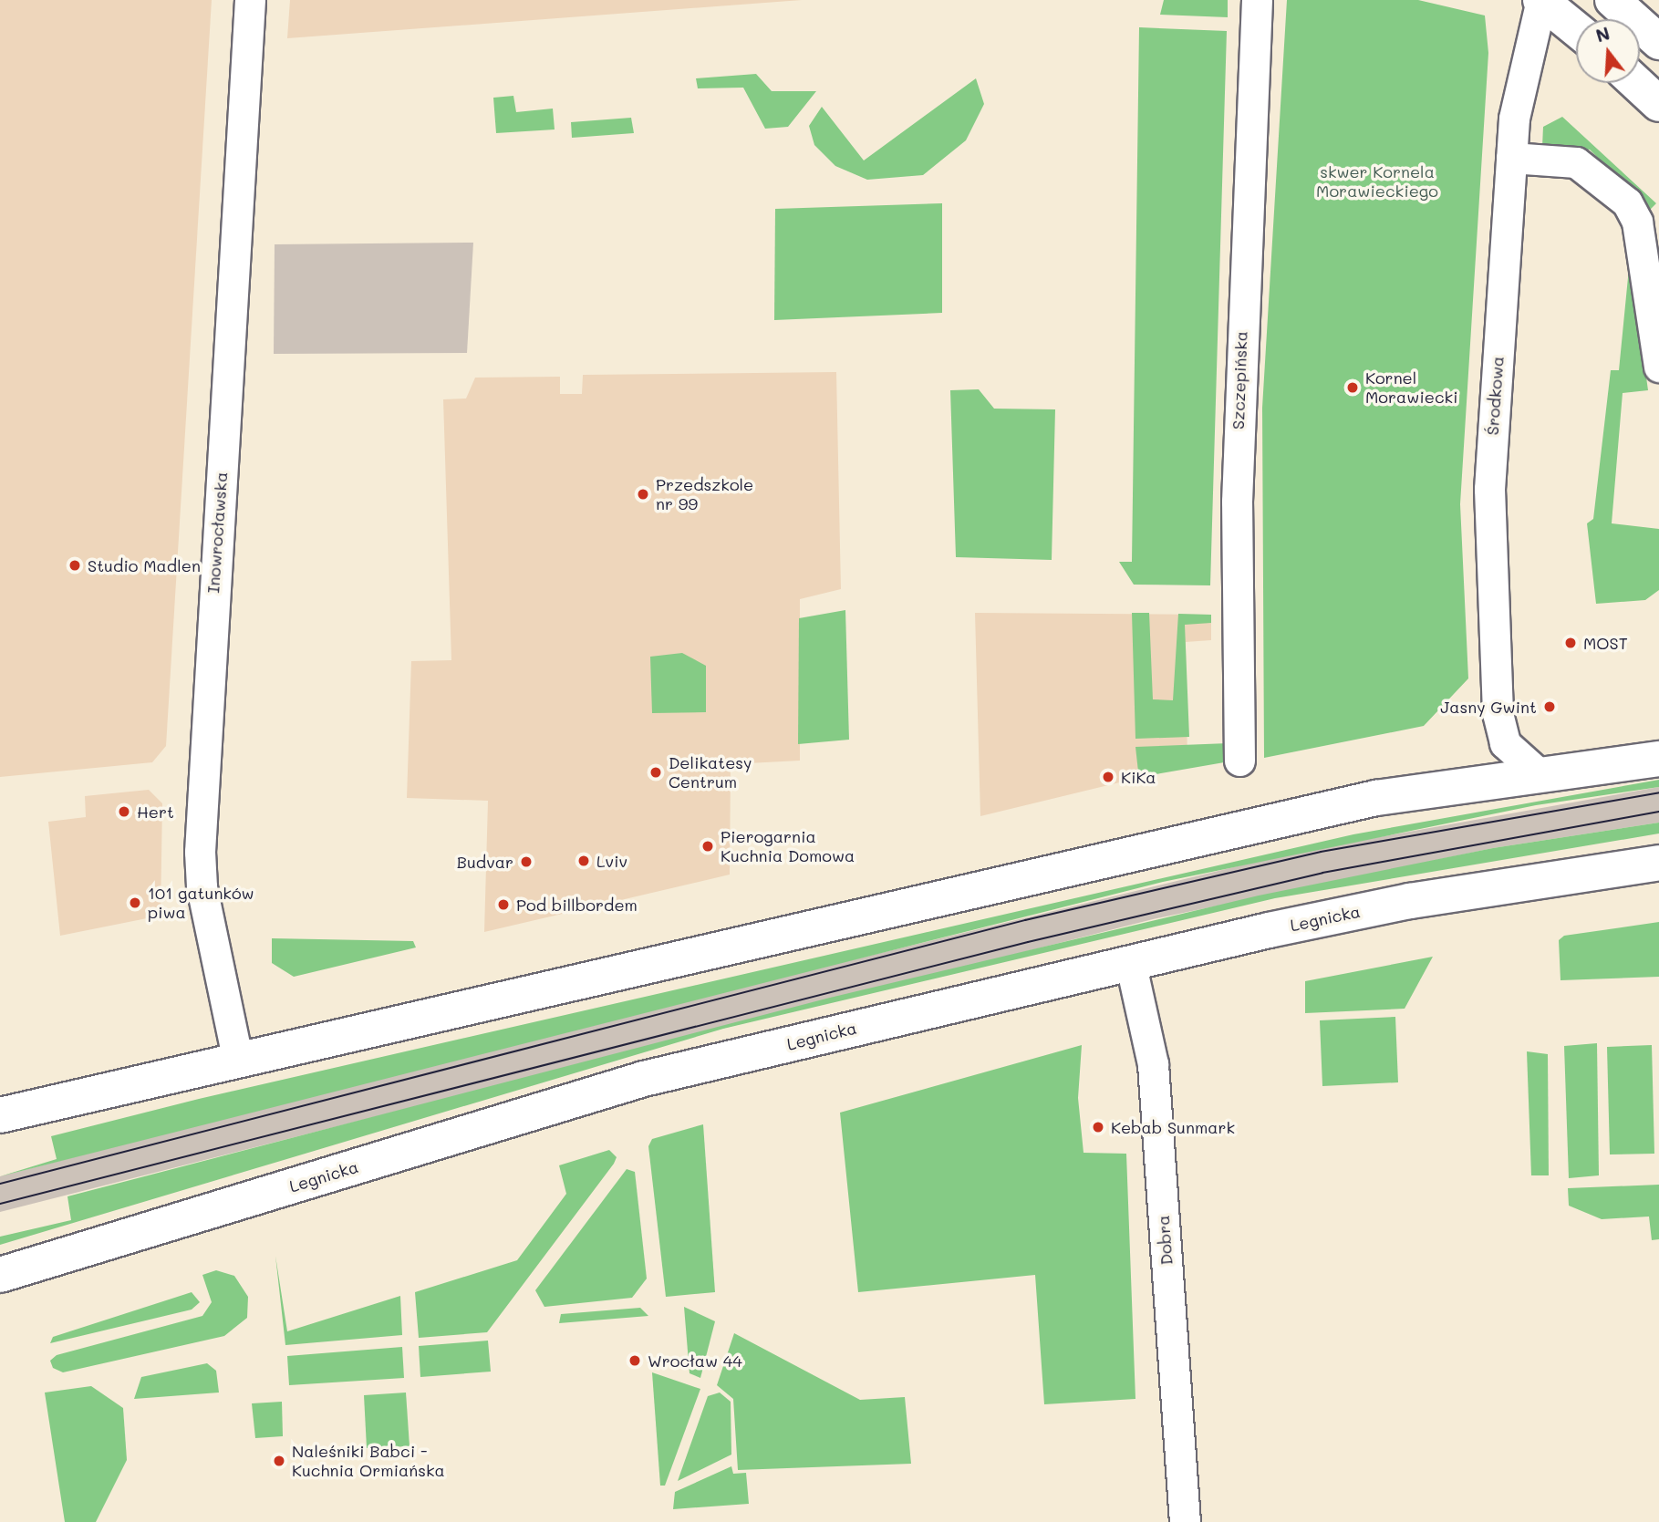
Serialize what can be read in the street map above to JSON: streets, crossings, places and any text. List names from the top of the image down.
{
  "streets": {
    "main road": ["Legnicka"],
    "street": [
      "Szczepińska",
      "Środkowa",
      "Inowrocławska",
      "Dobra"
    ]
  },
  "crossings": [
    ["Legnicka", "Dobra"]
  ],
  "parks": ["skwer Kornela Morawieckiego"],
  "places": [
    "Kornel Morawiecki",
    "Przedszkole nr 99",
    "Studio Madlen",
    "MOST",
    "Jasny Gwint",
    "Delikatesy Centrum",
    "KiKa",
    "Hert",
    "Pierogarnia Kuchnia Domowa",
    "Lviv",
    "Budvar",
    "101 gatunków piwa",
    "Pod billbordem",
    "Kebab Sunmark",
    "Wrocław 44",
    "Naleśniki Babci - Kuchnia Ormiańska"
  ],
  "north": "top"
}
